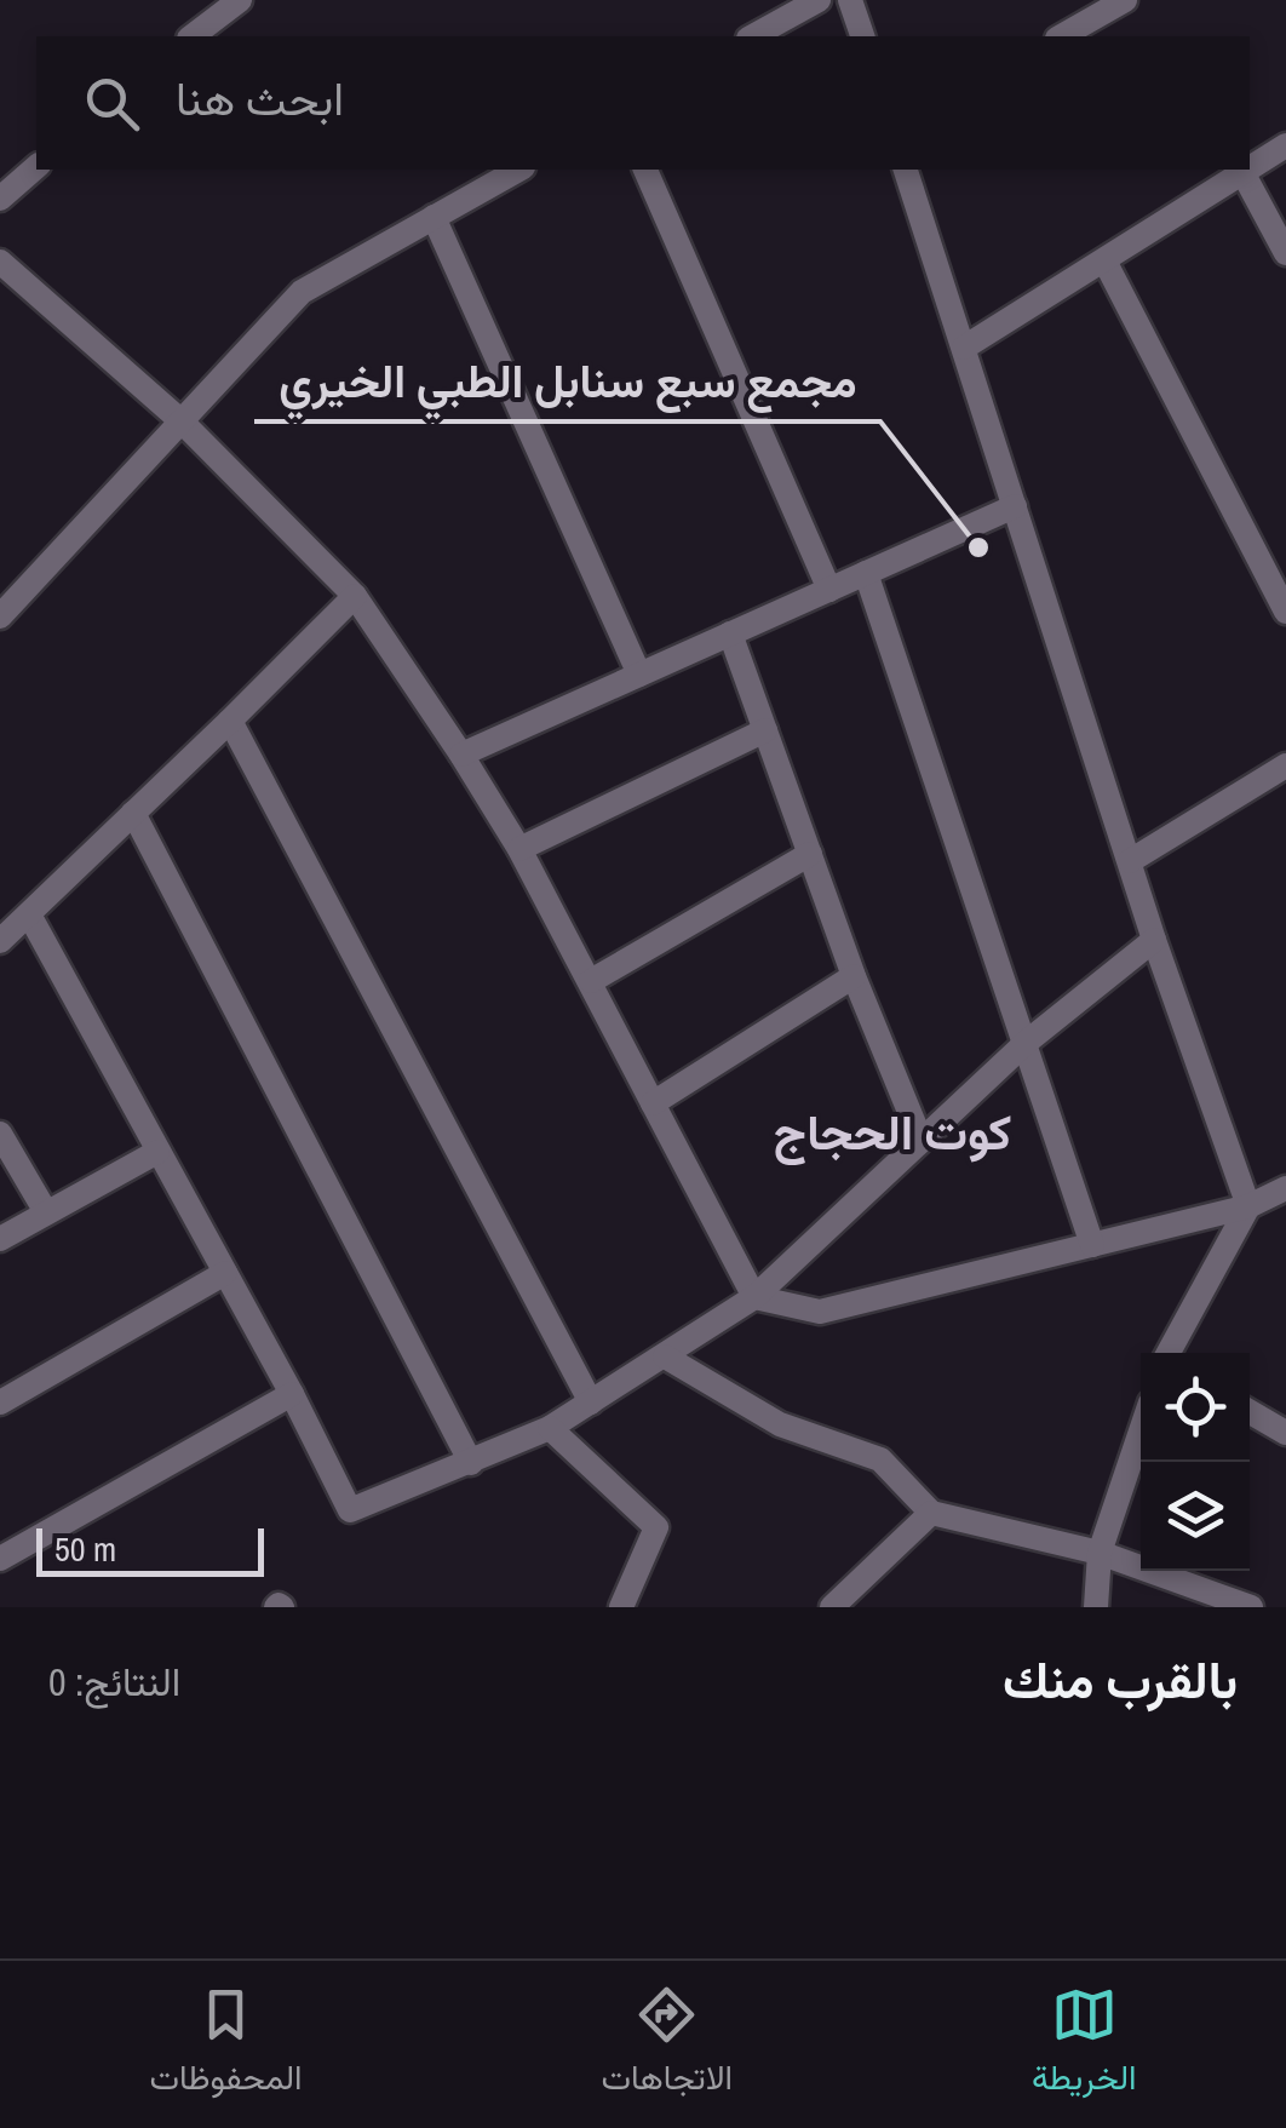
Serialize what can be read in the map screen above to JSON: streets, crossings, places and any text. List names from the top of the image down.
{
  "districts": ["كوت الحجاج"],
  "places": ["مجمع سبع سنابل الطبي الخيري"],
  "scale_bar": "50 m",
  "page": {
    "search": "ابحث هنا",
    "scale": "50 m",
    "heading": ["بالقرب منك", "النتائج: 0"],
    "nav": ["الخريطة", "الاتجاهات", "المحفوظات"]
  }
}
